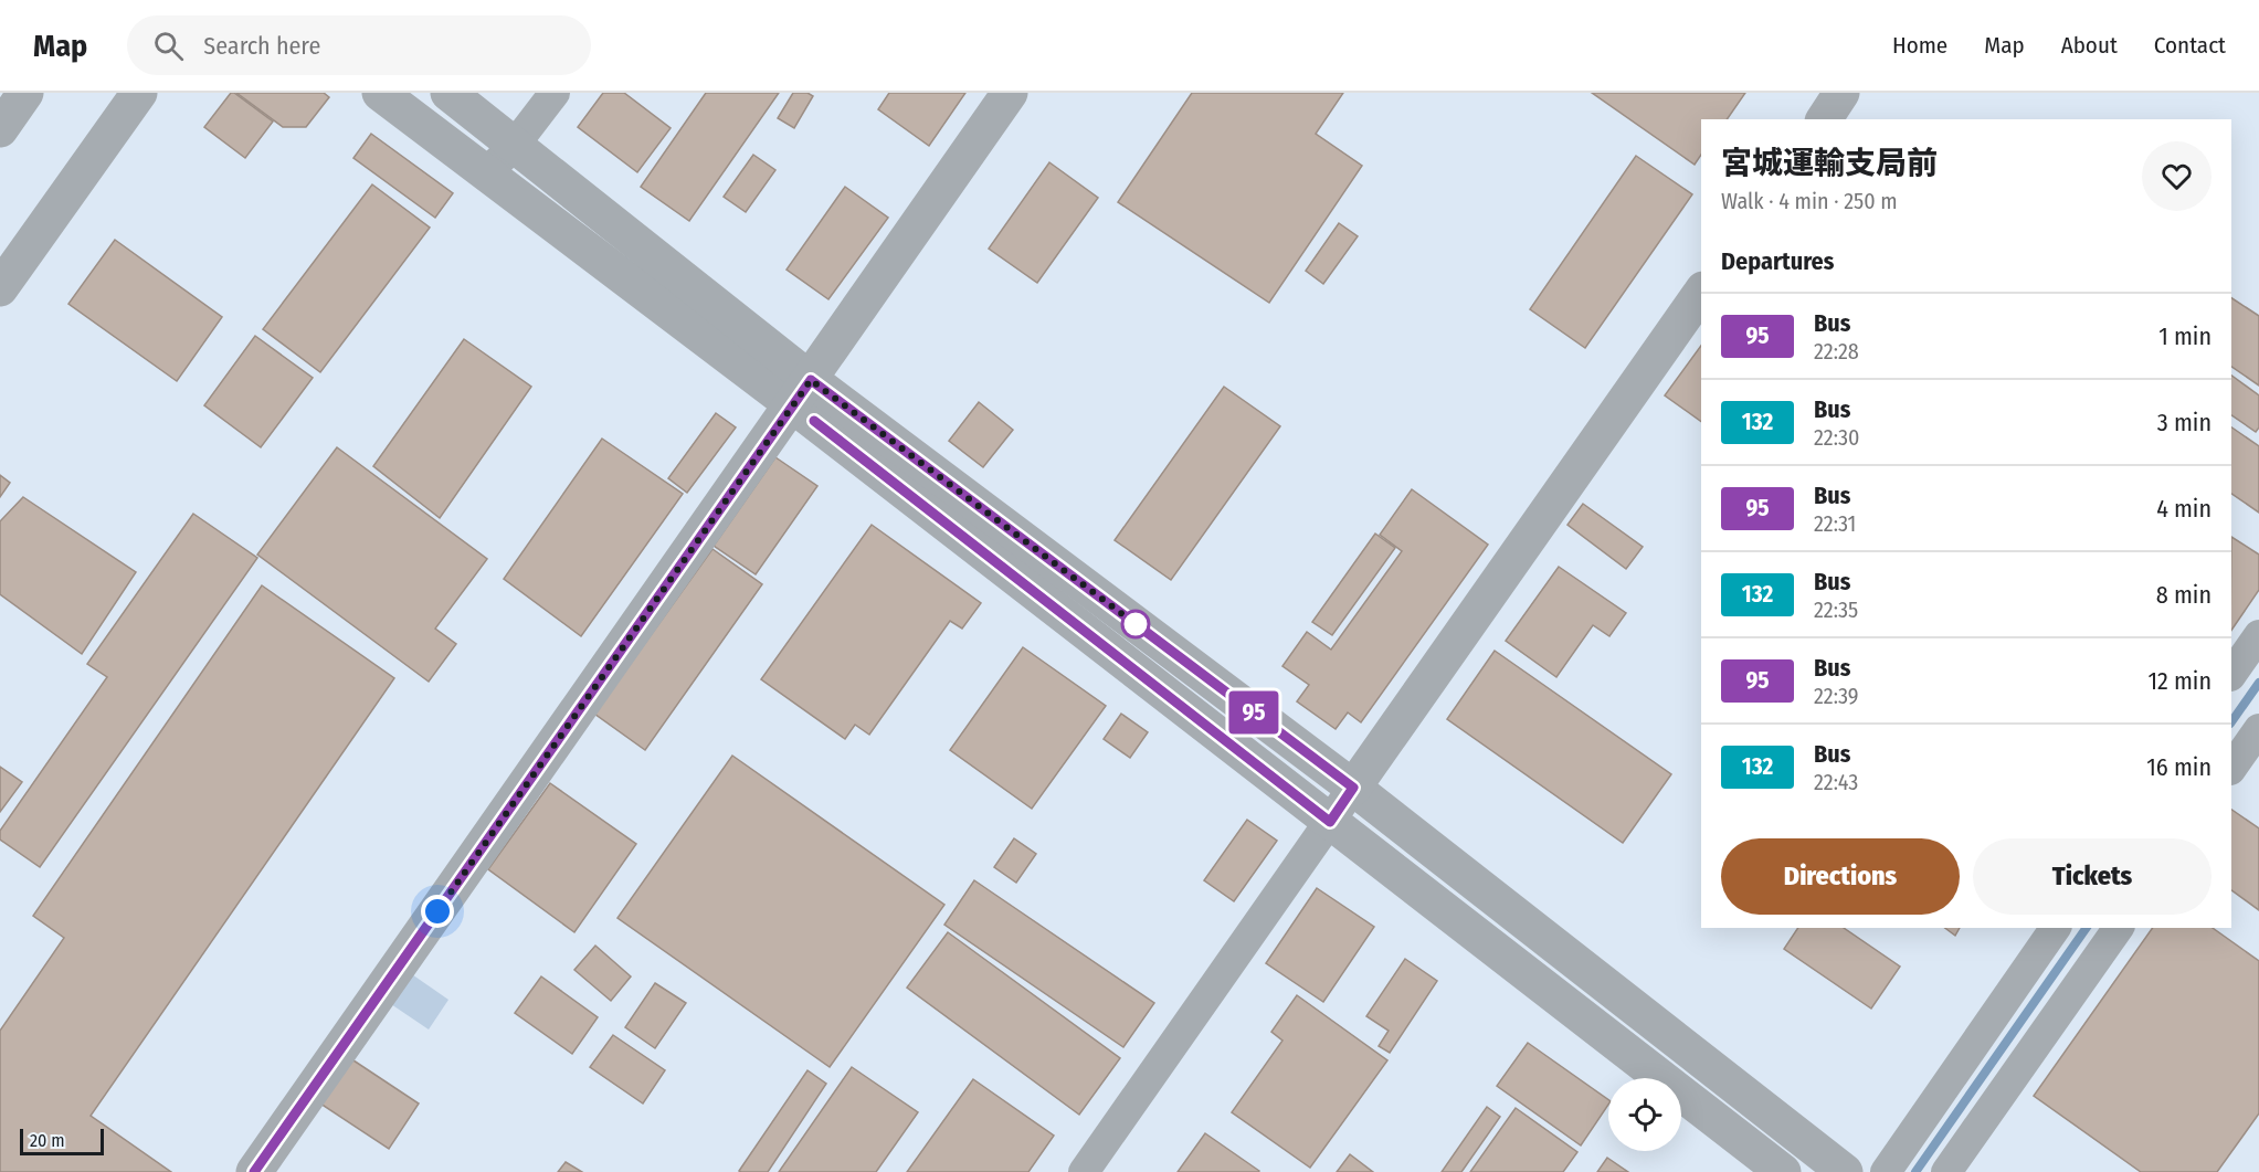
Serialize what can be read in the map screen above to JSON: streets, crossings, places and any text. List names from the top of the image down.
{
  "lines": ["bus line 95"],
  "scale_bar": "20 m",
  "page": {
    "header": "Map",
    "search": "Search here",
    "nav": [
      "Home",
      "Map",
      "About",
      "Contact"
    ],
    "on_map": "95",
    "heading": [
      ["宮城運輸支局前", "Walk · 4 min · 250 m"],
      "Departures"
    ],
    "list": [
      {
        "mark": "95",
        "name": "Bus",
        "note": "22:28",
        "value": "1 min"
      },
      {
        "mark": "132",
        "name": "Bus",
        "note": "22:30",
        "value": "3 min"
      },
      {
        "mark": "95",
        "name": "Bus",
        "note": "22:31",
        "value": "4 min"
      },
      {
        "mark": "132",
        "name": "Bus",
        "note": "22:35",
        "value": "8 min"
      },
      {
        "mark": "95",
        "name": "Bus",
        "note": "22:39",
        "value": "12 min"
      },
      {
        "mark": "132",
        "name": "Bus",
        "note": "22:43",
        "value": "16 min"
      }
    ],
    "buttons": ["Directions", "Tickets"],
    "scale": "20 m"
  }
}
